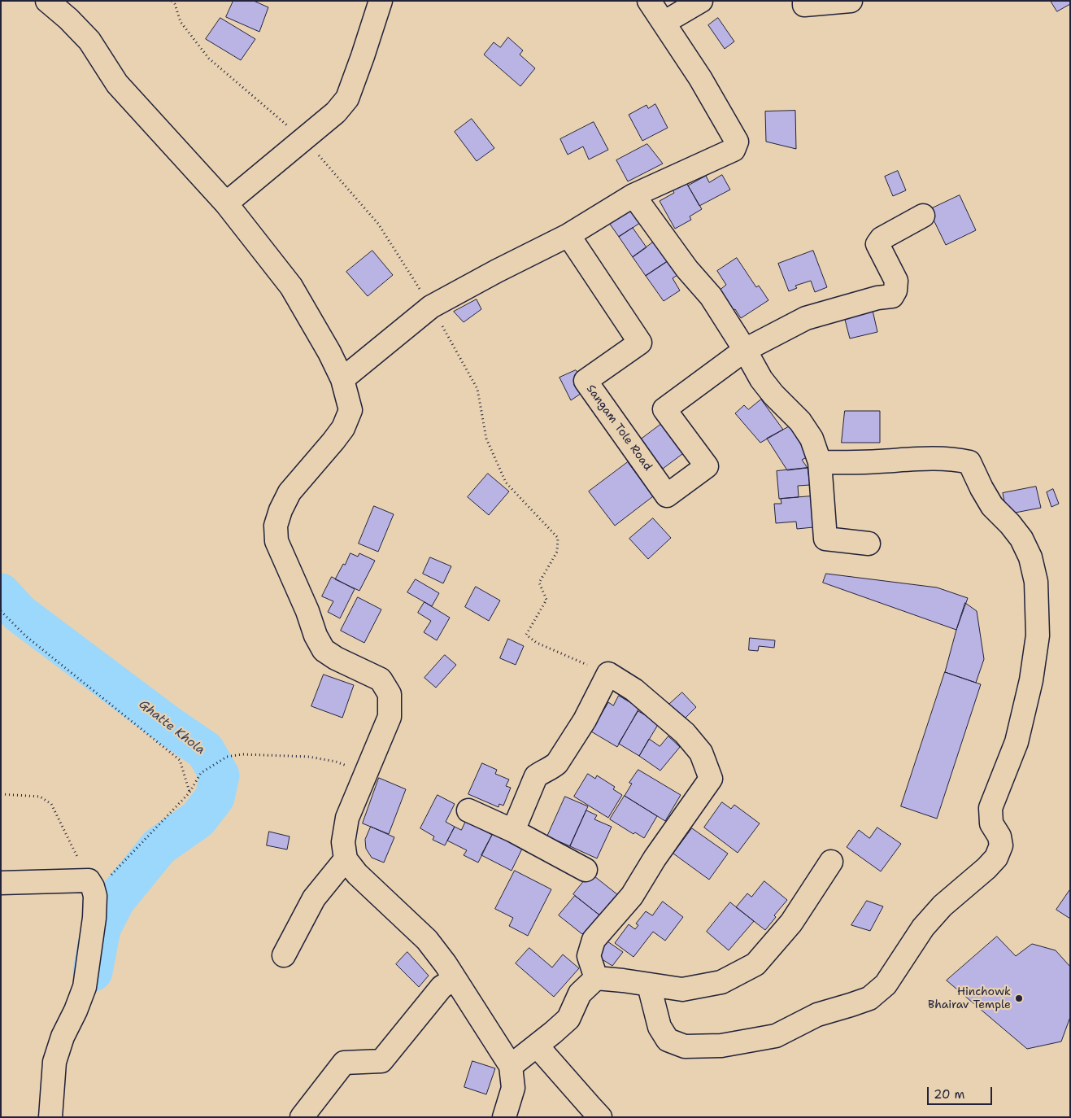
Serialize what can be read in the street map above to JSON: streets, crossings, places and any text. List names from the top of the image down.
{
  "streets": {
    "street": ["Sangam Tole Road"]
  },
  "water": ["Ghatte Khola"],
  "places": ["Hinchowk Bhairav Temple"],
  "scale_bar": "20 m"
}
